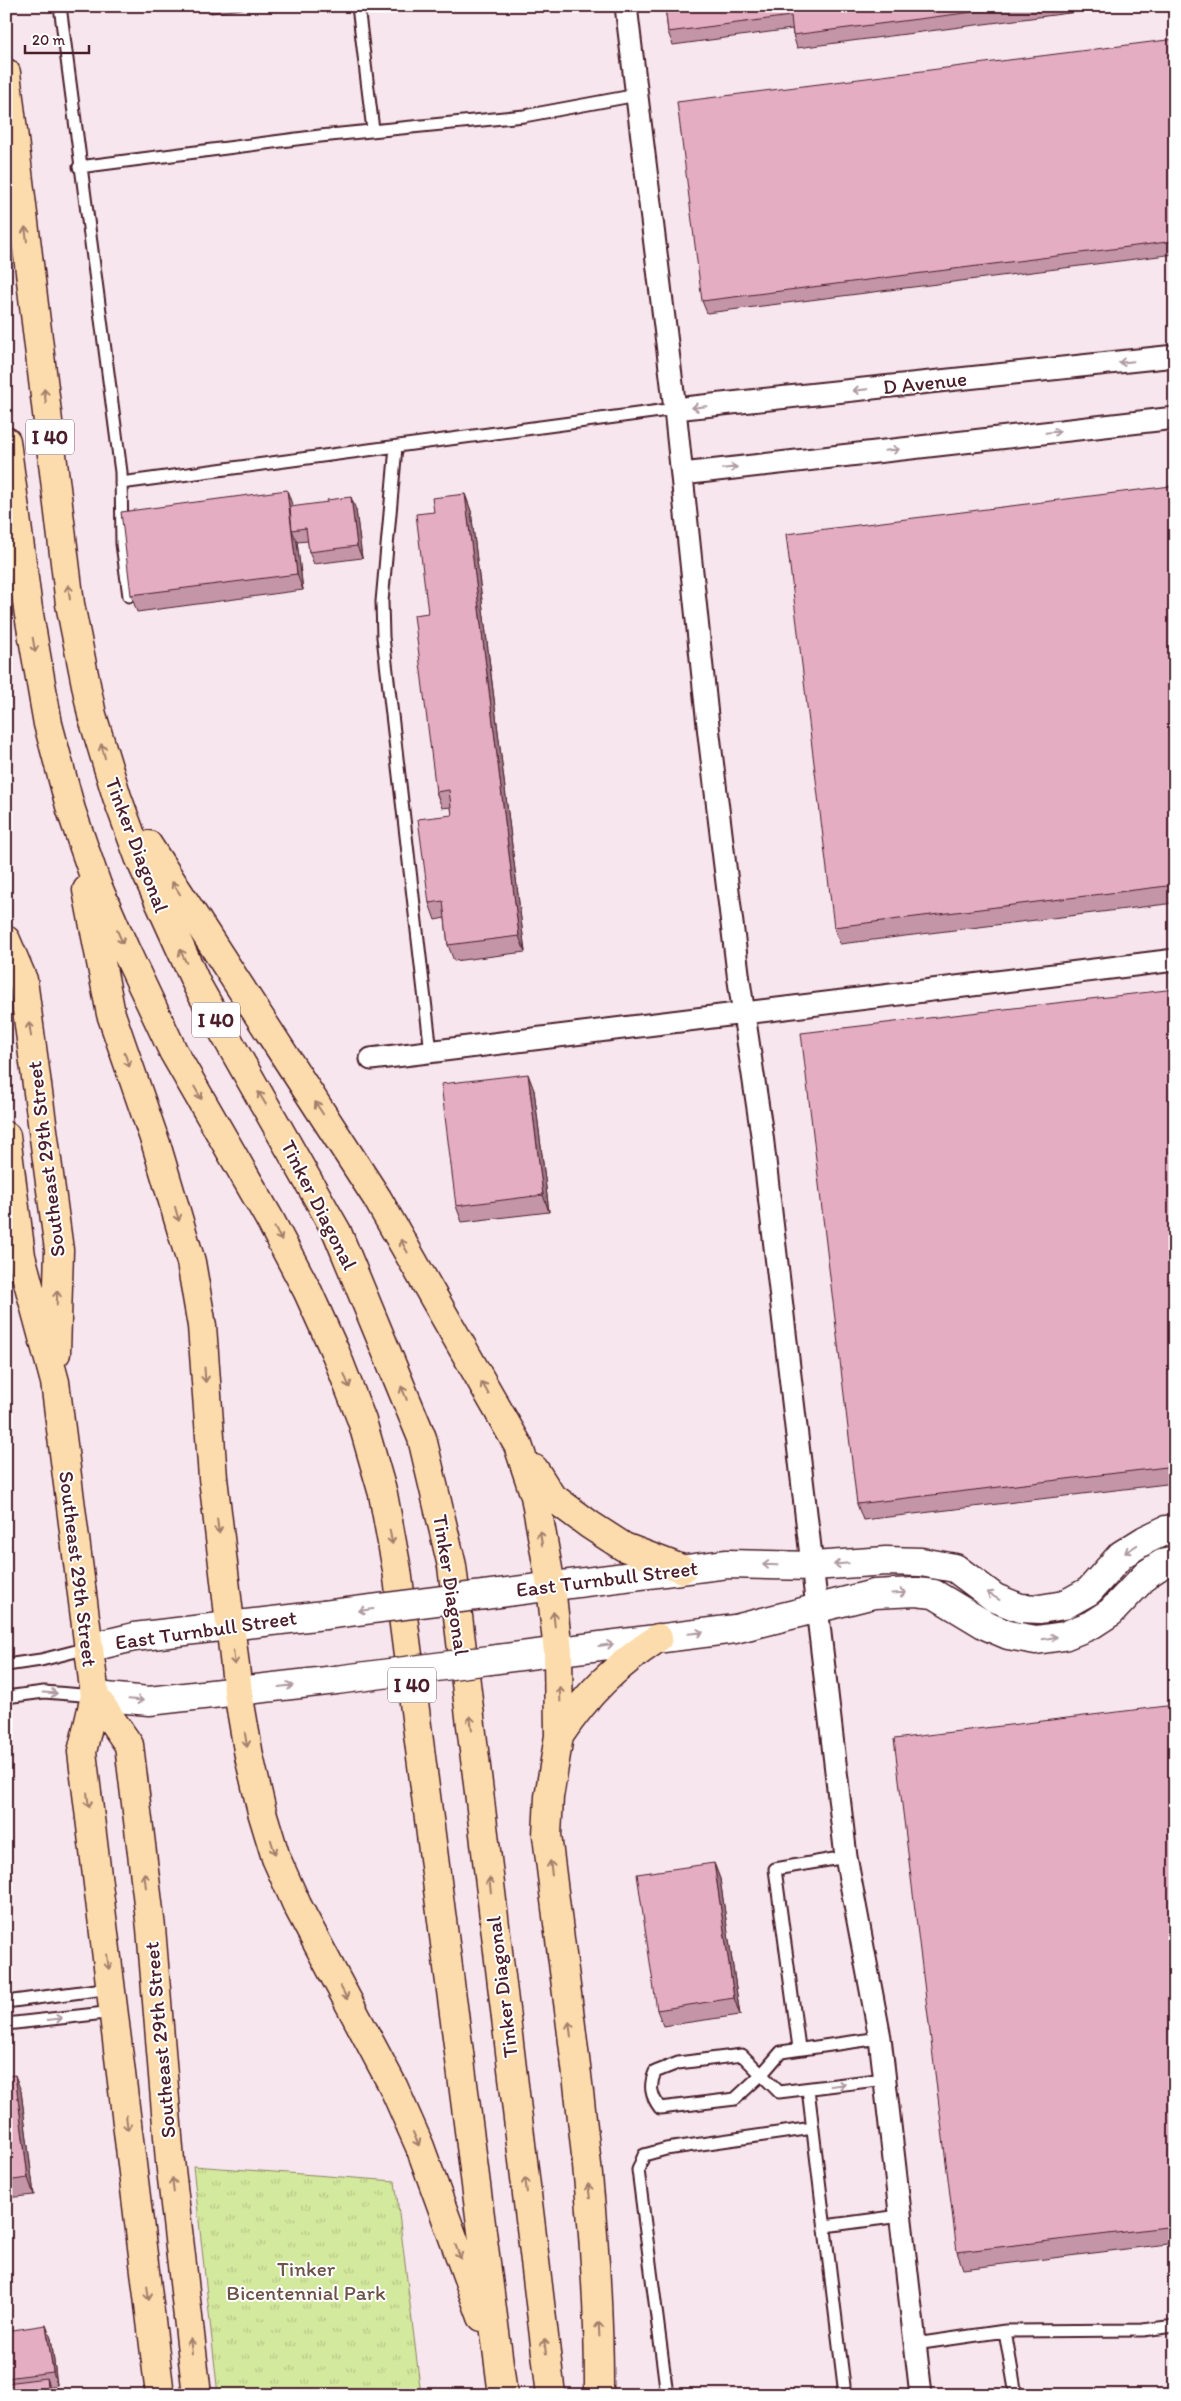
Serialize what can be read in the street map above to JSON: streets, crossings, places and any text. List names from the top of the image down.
{
  "streets": {
    "main road": ["I 40", "Tinker Diagonal", "Southeast 29th Street"],
    "street": ["D Avenue", "East Turnbull Street"]
  },
  "crossings": [
    ["Southeast 29th Street", "East Turnbull Street"]
  ],
  "parks": ["Tinker Bicentennial Park"],
  "scale_bar": "20 m"
}
